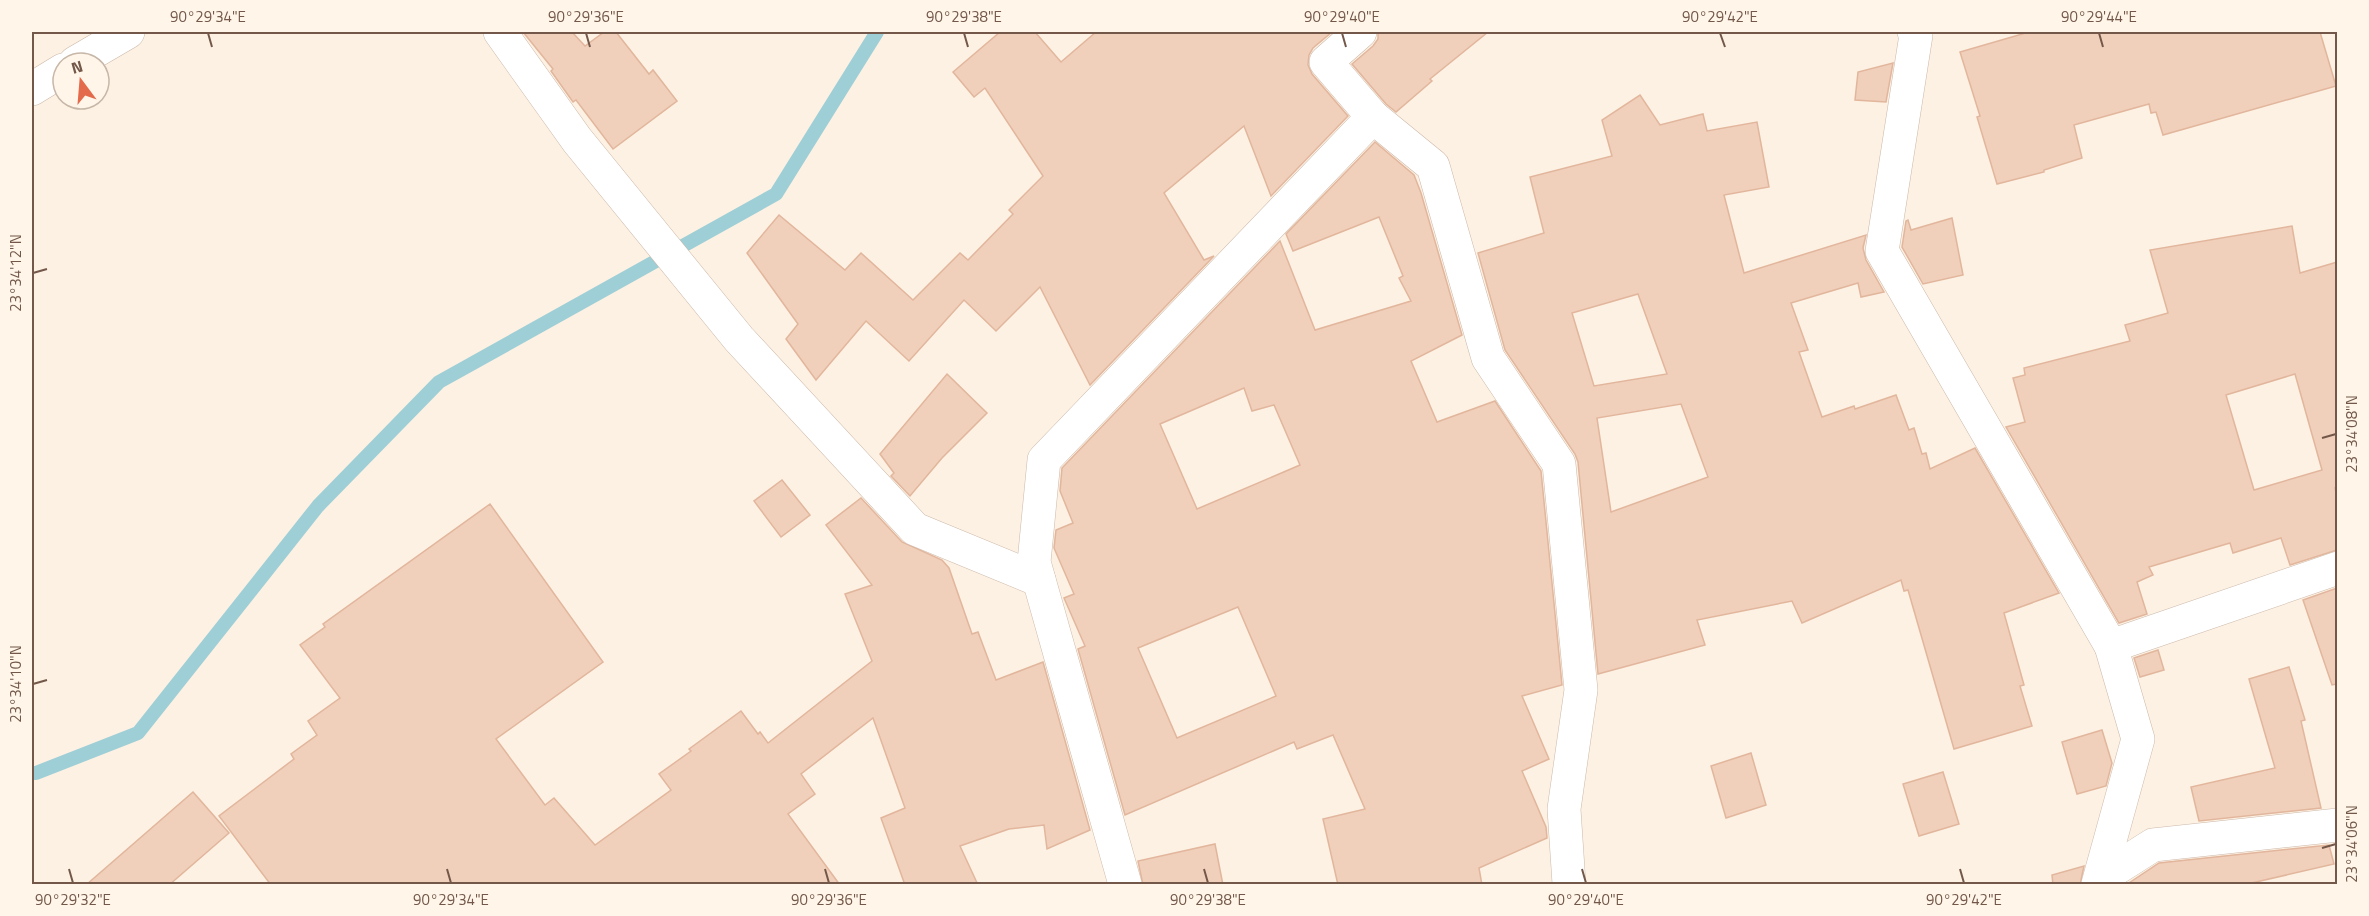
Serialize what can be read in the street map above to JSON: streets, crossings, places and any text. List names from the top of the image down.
{
  "north": "top",
  "coordinates": [
    "90°29'34\"E",
    "90°29'36\"E",
    "90°29'38\"E",
    "90°29'40\"E",
    "90°29'42\"E",
    "90°29'44\"E",
    "23°34'12\"N",
    "23°34'08\"N",
    "23°34'10\"N",
    "23°34'06\"N",
    "90°29'32\"E"
  ]
}
